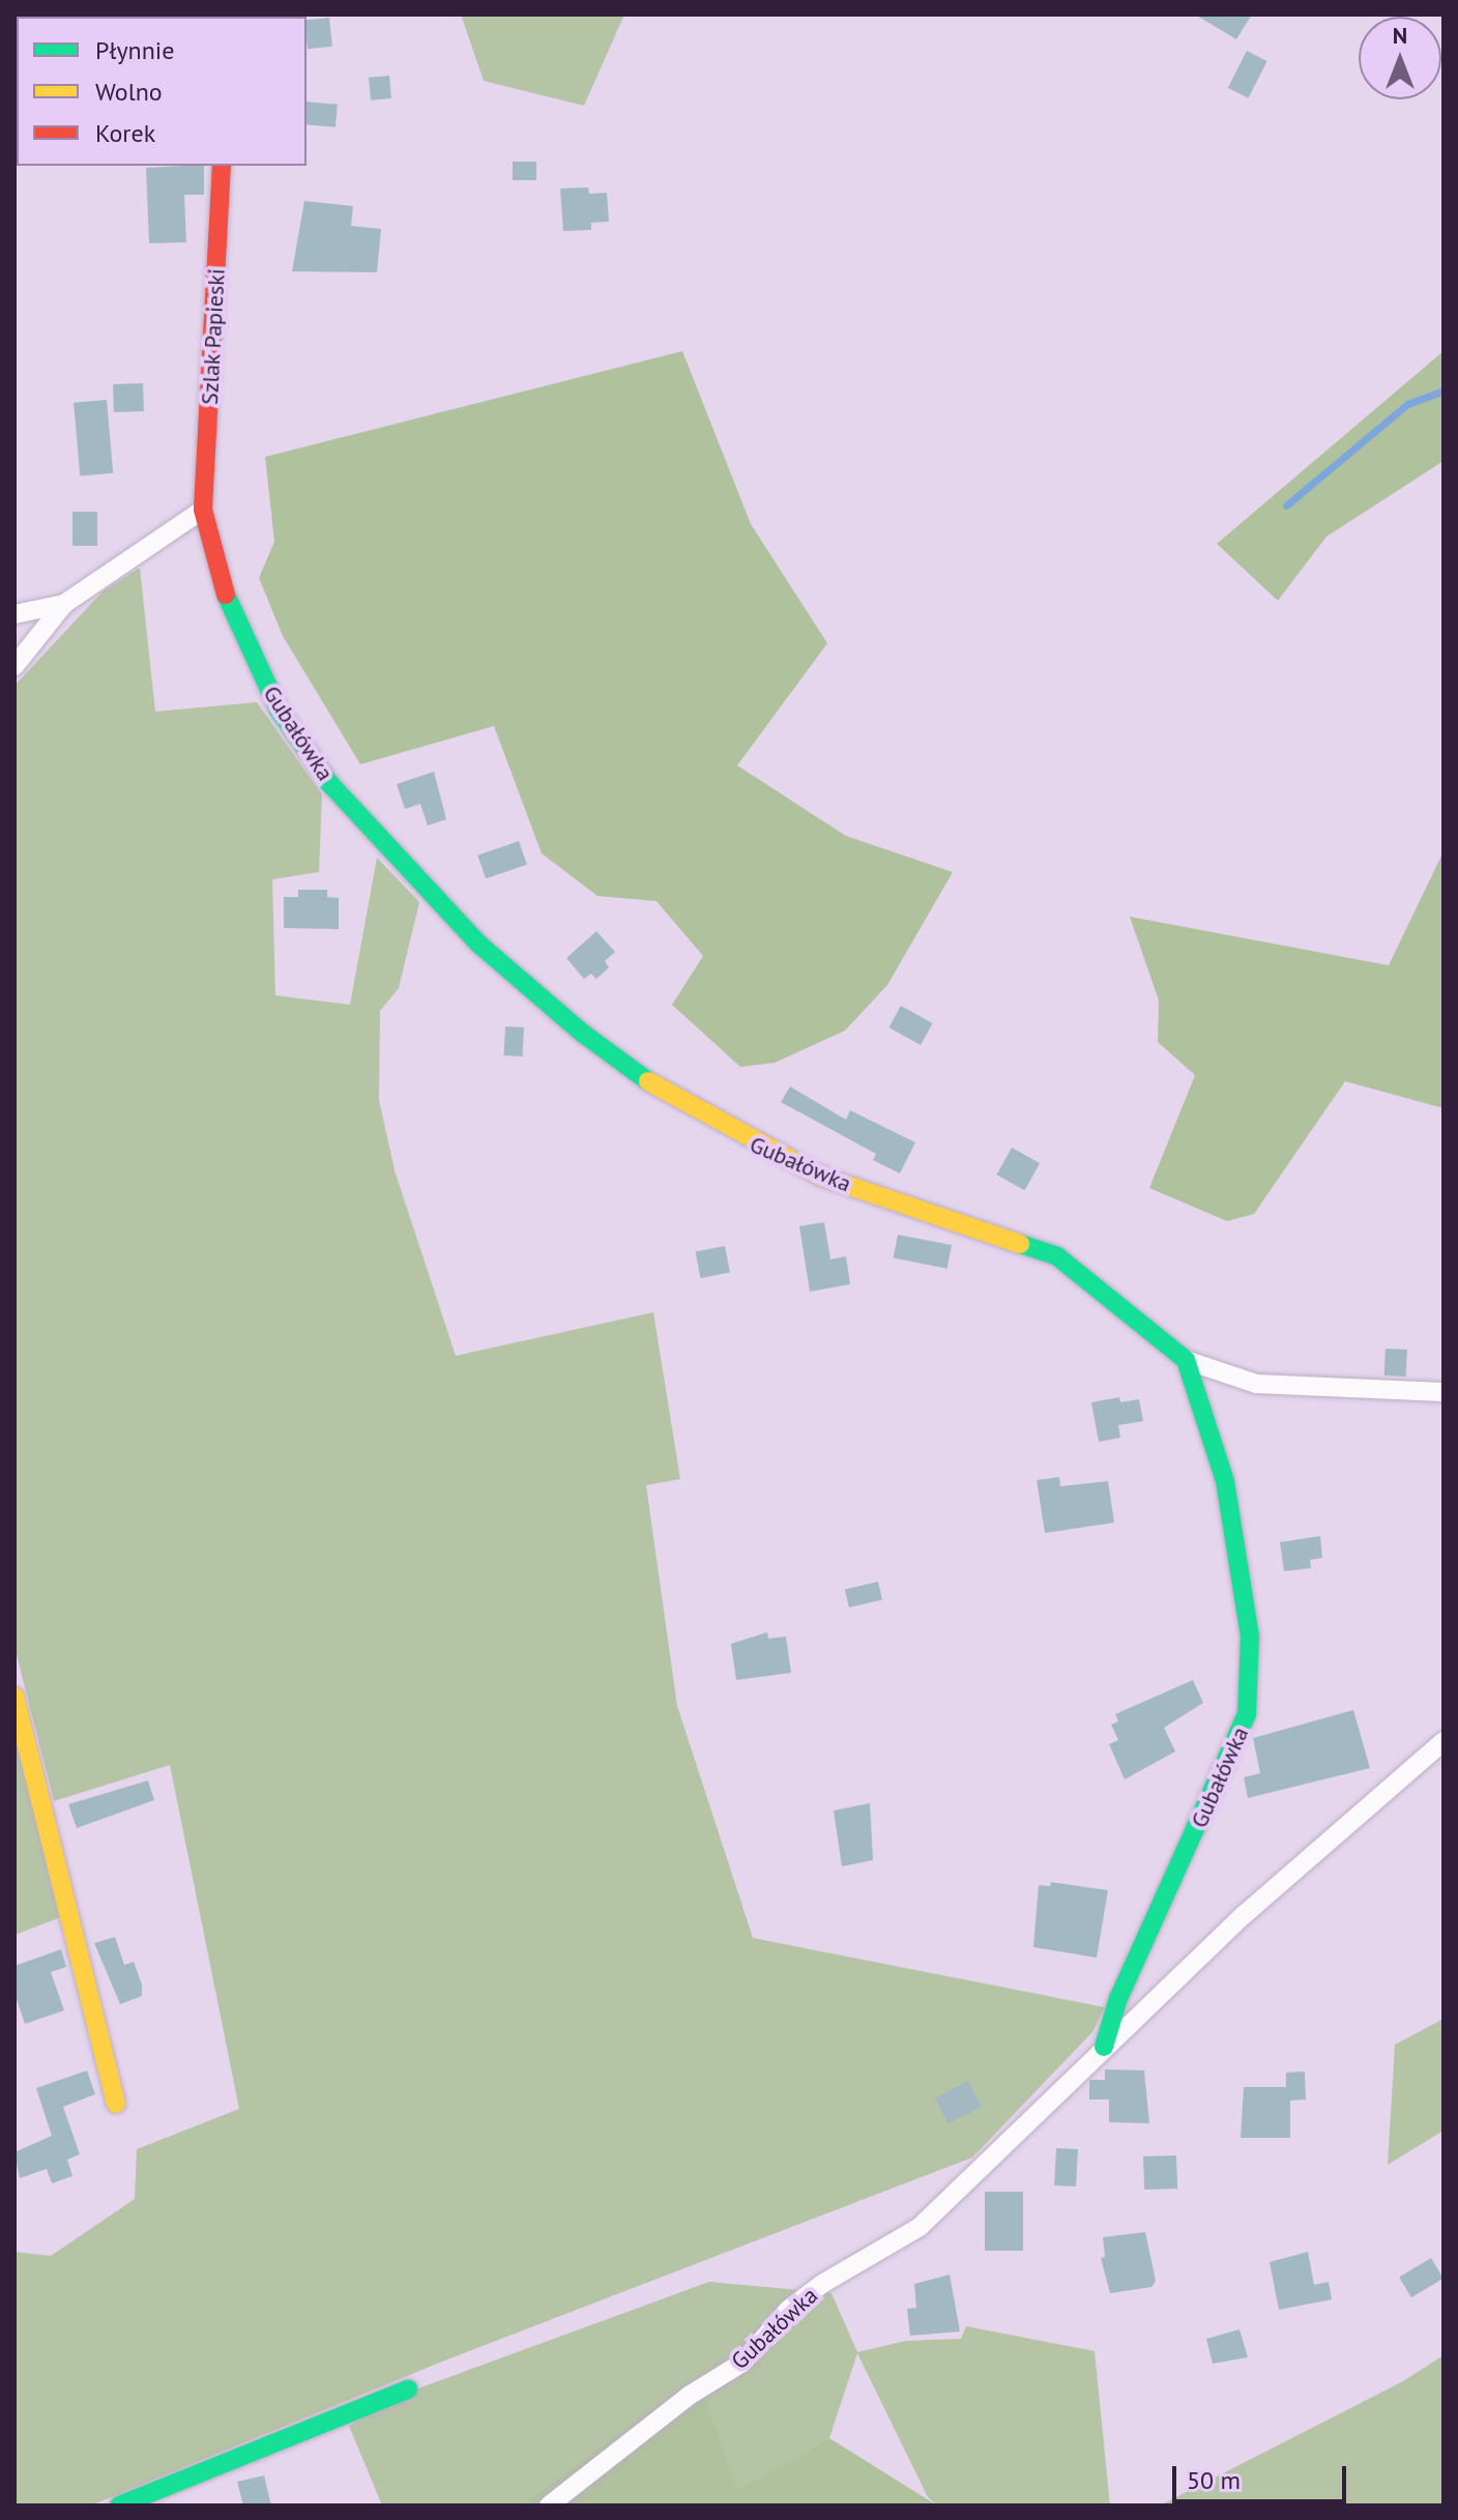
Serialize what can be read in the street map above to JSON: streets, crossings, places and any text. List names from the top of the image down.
{
  "streets": {
    "street": ["Szlak Papieski", "Gubałówka"]
  },
  "crossings": [
    ["Szlak Papieski", "Gubałówka"]
  ],
  "legend": ["Płynnie", "Wolno", "Korek"],
  "scale_bar": "50 m",
  "north": "top"
}
